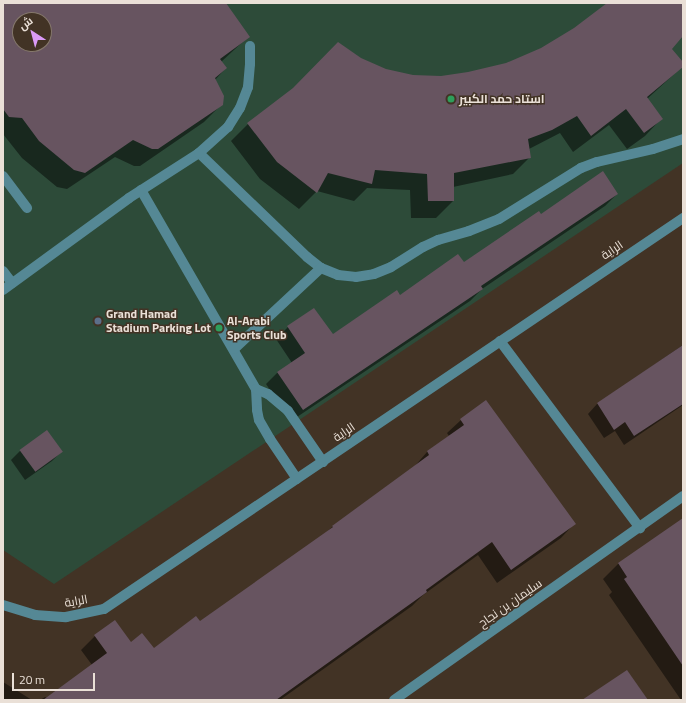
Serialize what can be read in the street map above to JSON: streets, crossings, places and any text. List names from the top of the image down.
{
  "streets": {
    "street": ["الراية", "سليمان بن نجاح"]
  },
  "places": ["استاد حمد الكبير", "Grand Hamad Stadium Parking Lot", "Al-Arabi Sports Club"],
  "scale_bar": "20 m",
  "north": "top left"
}
